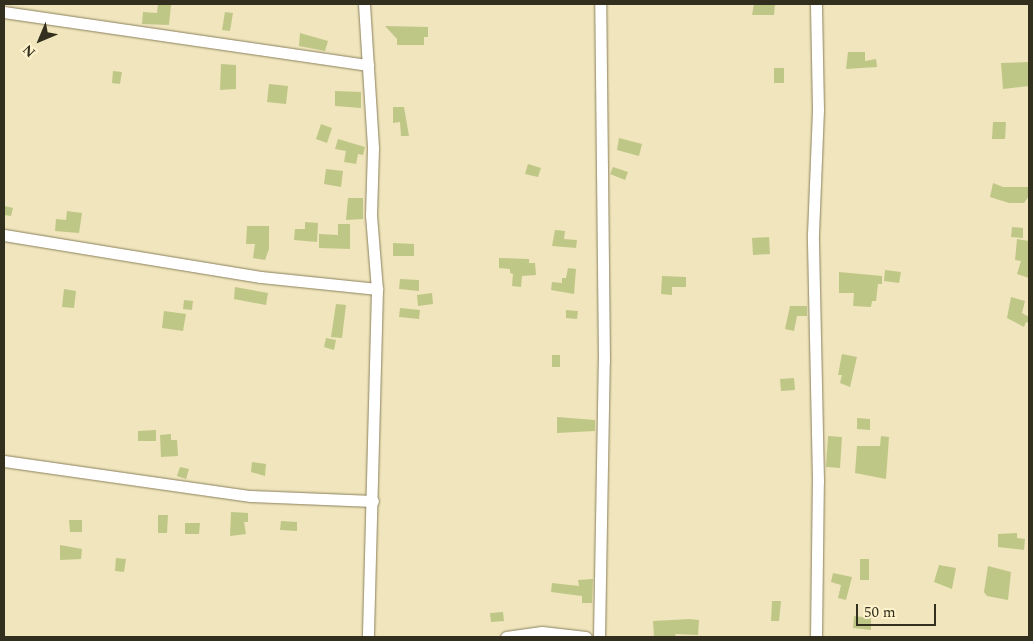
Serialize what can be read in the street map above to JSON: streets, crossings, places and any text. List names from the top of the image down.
{
  "scale_bar": "50 m",
  "north": "bottom left"
}
